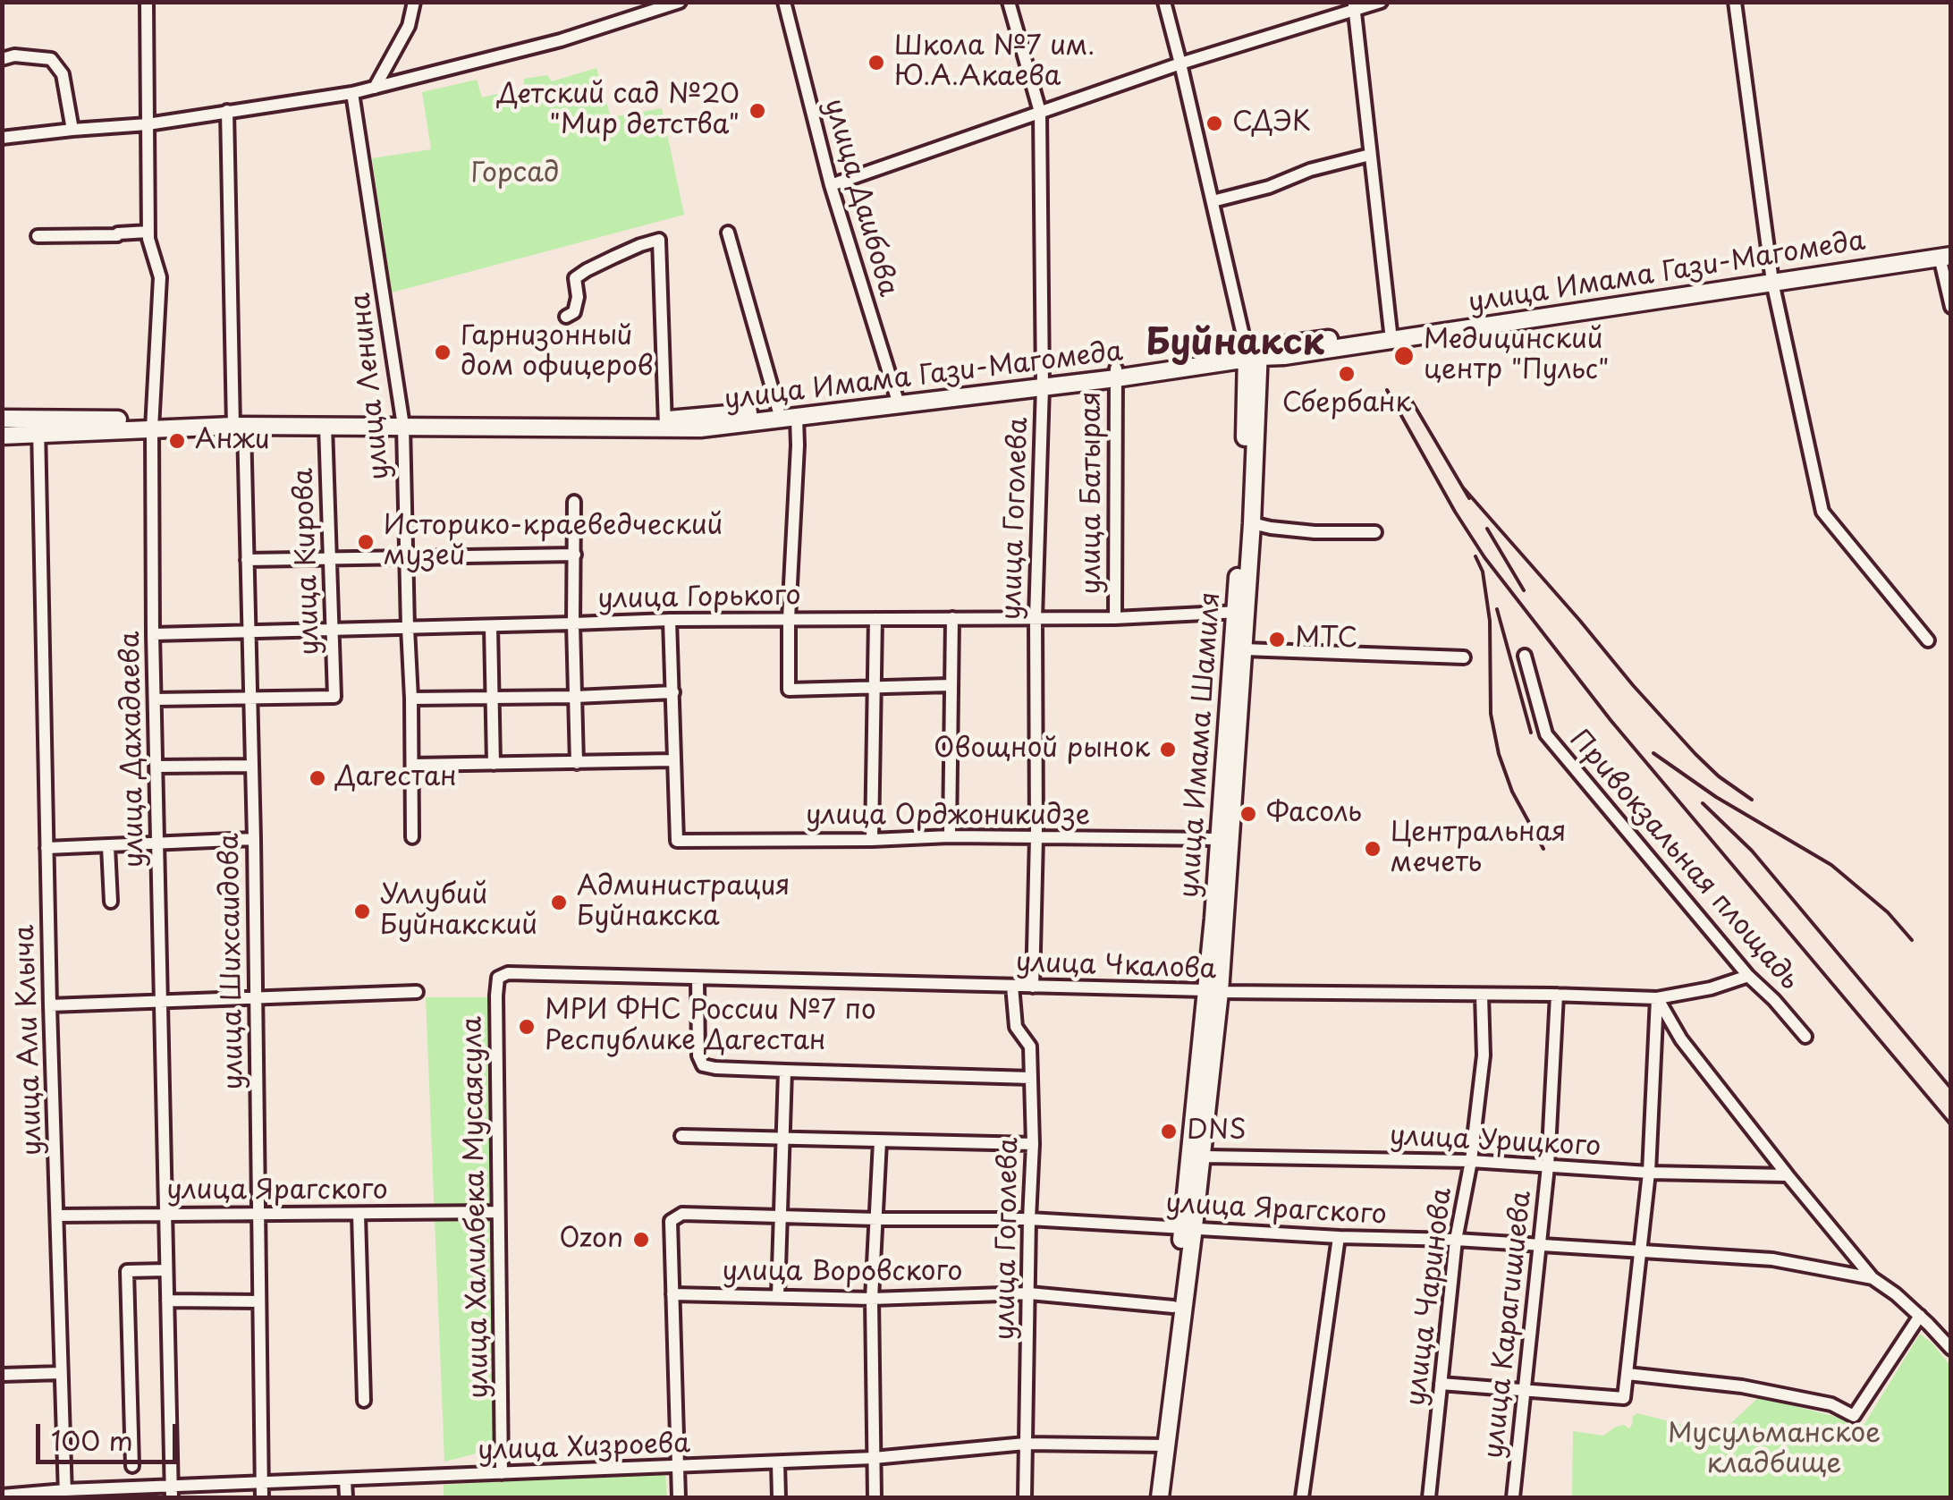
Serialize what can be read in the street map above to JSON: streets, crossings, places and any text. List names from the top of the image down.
{
  "streets": {
    "main road": ["улица Имама Гази-Магомеда", "улица Имама Шамиля"],
    "street": [
      "улица Даибова",
      "улица Ленина",
      "улица Батырая",
      "улица Гоголева",
      "улица Кирова",
      "улица Горького",
      "улица Дахадаева",
      "улица Орджоникидзе",
      "Привокзальная площадь",
      "улица Шихсаидова",
      "улица Чкалова",
      "улица Али Клыча",
      "улица Урицкого",
      "улица Ярагского",
      "улица Халилбека Мусаясула",
      "улица Воровского",
      "улица Чаринова",
      "улица Карагишиева",
      "улица Хизроева"
    ]
  },
  "crossings": [
    ["улица Даибова", "улица Имама Гази-Магомеда"],
    ["улица Имама Гази-Магомеда", "улица Ленина"],
    ["улица Имама Гази-Магомеда", "улица Батырая"],
    ["улица Имама Гази-Магомеда", "улица Гоголева"],
    ["улица Имама Гази-Магомеда", "улица Имама Шамиля"],
    ["улица Ленина", "улица Горького"],
    ["улица Батырая", "улица Горького"],
    ["улица Гоголева", "улица Горького"],
    ["улица Гоголева", "улица Орджоникидзе"],
    ["улица Гоголева", "улица Чкалова"],
    ["улица Гоголева", "улица Ярагского"],
    ["улица Гоголева", "улица Воровского"],
    ["улица Гоголева", "улица Хизроева"],
    ["улица Кирова", "улица Горького"],
    ["улица Кирова", "улица Шихсаидова"],
    ["улица Горького", "улица Имама Шамиля"],
    ["улица Горького", "улица Дахадаева"],
    ["улица Горького", "улица Шихсаидова"],
    ["улица Имама Шамиля", "улица Орджоникидзе"],
    ["улица Имама Шамиля", "улица Чкалова"],
    ["улица Имама Шамиля", "улица Урицкого"],
    ["улица Имама Шамиля", "улица Ярагского"],
    ["улица Имама Шамиля", "улица Воровского"],
    ["улица Имама Шамиля", "улица Хизроева"],
    ["улица Дахадаева", "улица Ярагского"],
    ["улица Дахадаева", "улица Хизроева"],
    ["Привокзальная площадь", "улица Чкалова"],
    ["улица Шихсаидова", "улица Ярагского"],
    ["улица Шихсаидова", "улица Хизроева"],
    ["улица Чкалова", "улица Халилбека Мусаясула"],
    ["улица Чкалова", "улица Чаринова"],
    ["улица Чкалова", "улица Карагишиева"],
    ["улица Али Клыча", "улица Ярагского"],
    ["улица Али Клыча", "улица Хизроева"],
    ["улица Урицкого", "улица Чаринова"],
    ["улица Урицкого", "улица Карагишиева"],
    ["улица Ярагского", "улица Халилбека Мусаясула"],
    ["улица Ярагского", "улица Воровского"],
    ["улица Ярагского", "улица Чаринова"],
    ["улица Ярагского", "улица Карагишиева"],
    ["улица Халилбека Мусаясула", "улица Хизроева"]
  ],
  "districts": ["Буйнакск"],
  "parks": ["Горсад", "Мусульманское кладбище"],
  "places": [
    "Школа №7 им. Ю.А.Акаева",
    "Детский сад №20 \"Мир детства\"",
    "СДЭК",
    "Гарнизонный дом офицеров",
    "Медицинский центр \"Пульс\"",
    "Сбербанк",
    "Анжи",
    "Историко-краеведческий музей",
    "МТС",
    "Овощной рынок",
    "Дагестан",
    "Фасоль",
    "Центральная мечеть",
    "Администрация Буйнакска",
    "Уллубий Буйнакский",
    "МРИ ФНС России №7 по Республике Дагестан",
    "DNS",
    "Ozon"
  ],
  "scale_bar": "100 m"
}
